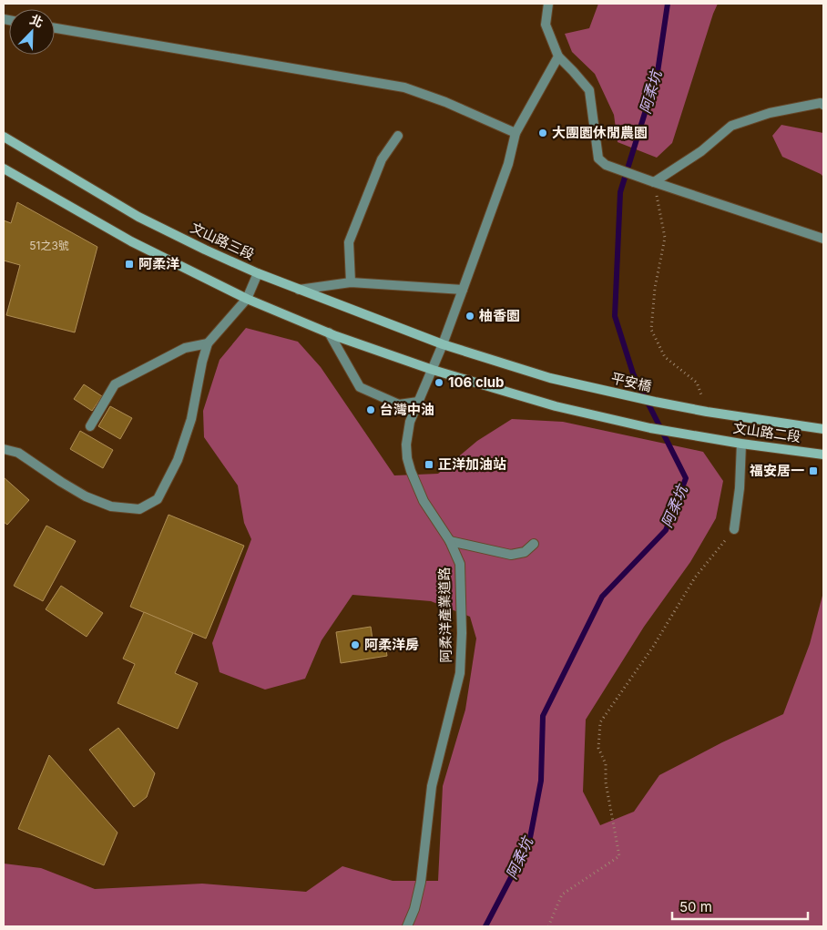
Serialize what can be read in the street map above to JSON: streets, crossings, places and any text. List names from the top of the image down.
{
  "streets": {
    "main road": ["文山路三段", "平安橋", "文山路二段"],
    "street": ["阿柔洋產業道路"]
  },
  "crossings": [
    ["文山路三段", "平安橋"],
    ["文山路三段", "阿柔洋產業道路"],
    ["平安橋", "文山路二段"],
    ["平安橋", "阿柔洋產業道路"],
    ["文山路二段", "阿柔洋產業道路"]
  ],
  "water": ["阿柔坑"],
  "places": {
    "other": [
      "大團園休閒農園",
      "柚香園",
      "106 club",
      "台灣中油",
      "阿柔洋房"
    ],
    "transit": ["阿柔洋", "正洋加油站", "福安居一"]
  },
  "house_numbers": ["51之3號"],
  "scale_bar": "50 m",
  "north": "top right"
}
